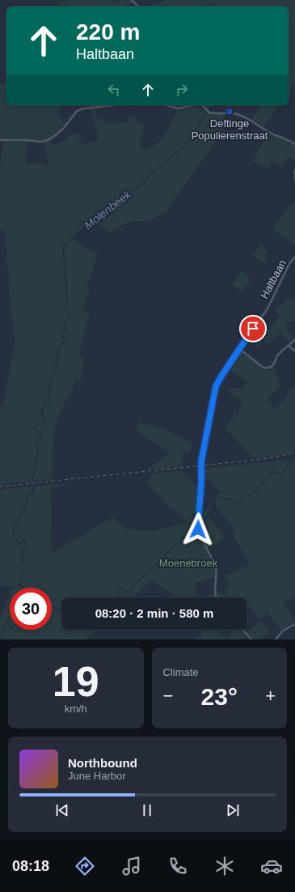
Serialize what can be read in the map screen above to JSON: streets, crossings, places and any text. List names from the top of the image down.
{
  "streets": {
    "street": ["Haltbaan"]
  },
  "water": ["Molenbeek"],
  "parks": ["Moenebroek"],
  "places": {
    "transit": ["Deftinge Populierenstraat"]
  },
  "page": {
    "turn": ["220 m", "Haltbaan"],
    "limit": "30",
    "trip": "08:20 · 2 min · 580 m",
    "tile": [
      ["19", "km/h"],
      "Climate"
    ],
    "heat": ["−", "23°", "+"],
    "song": ["Northbound", "June Harbor"],
    "tabs": "08:18"
  }
}
